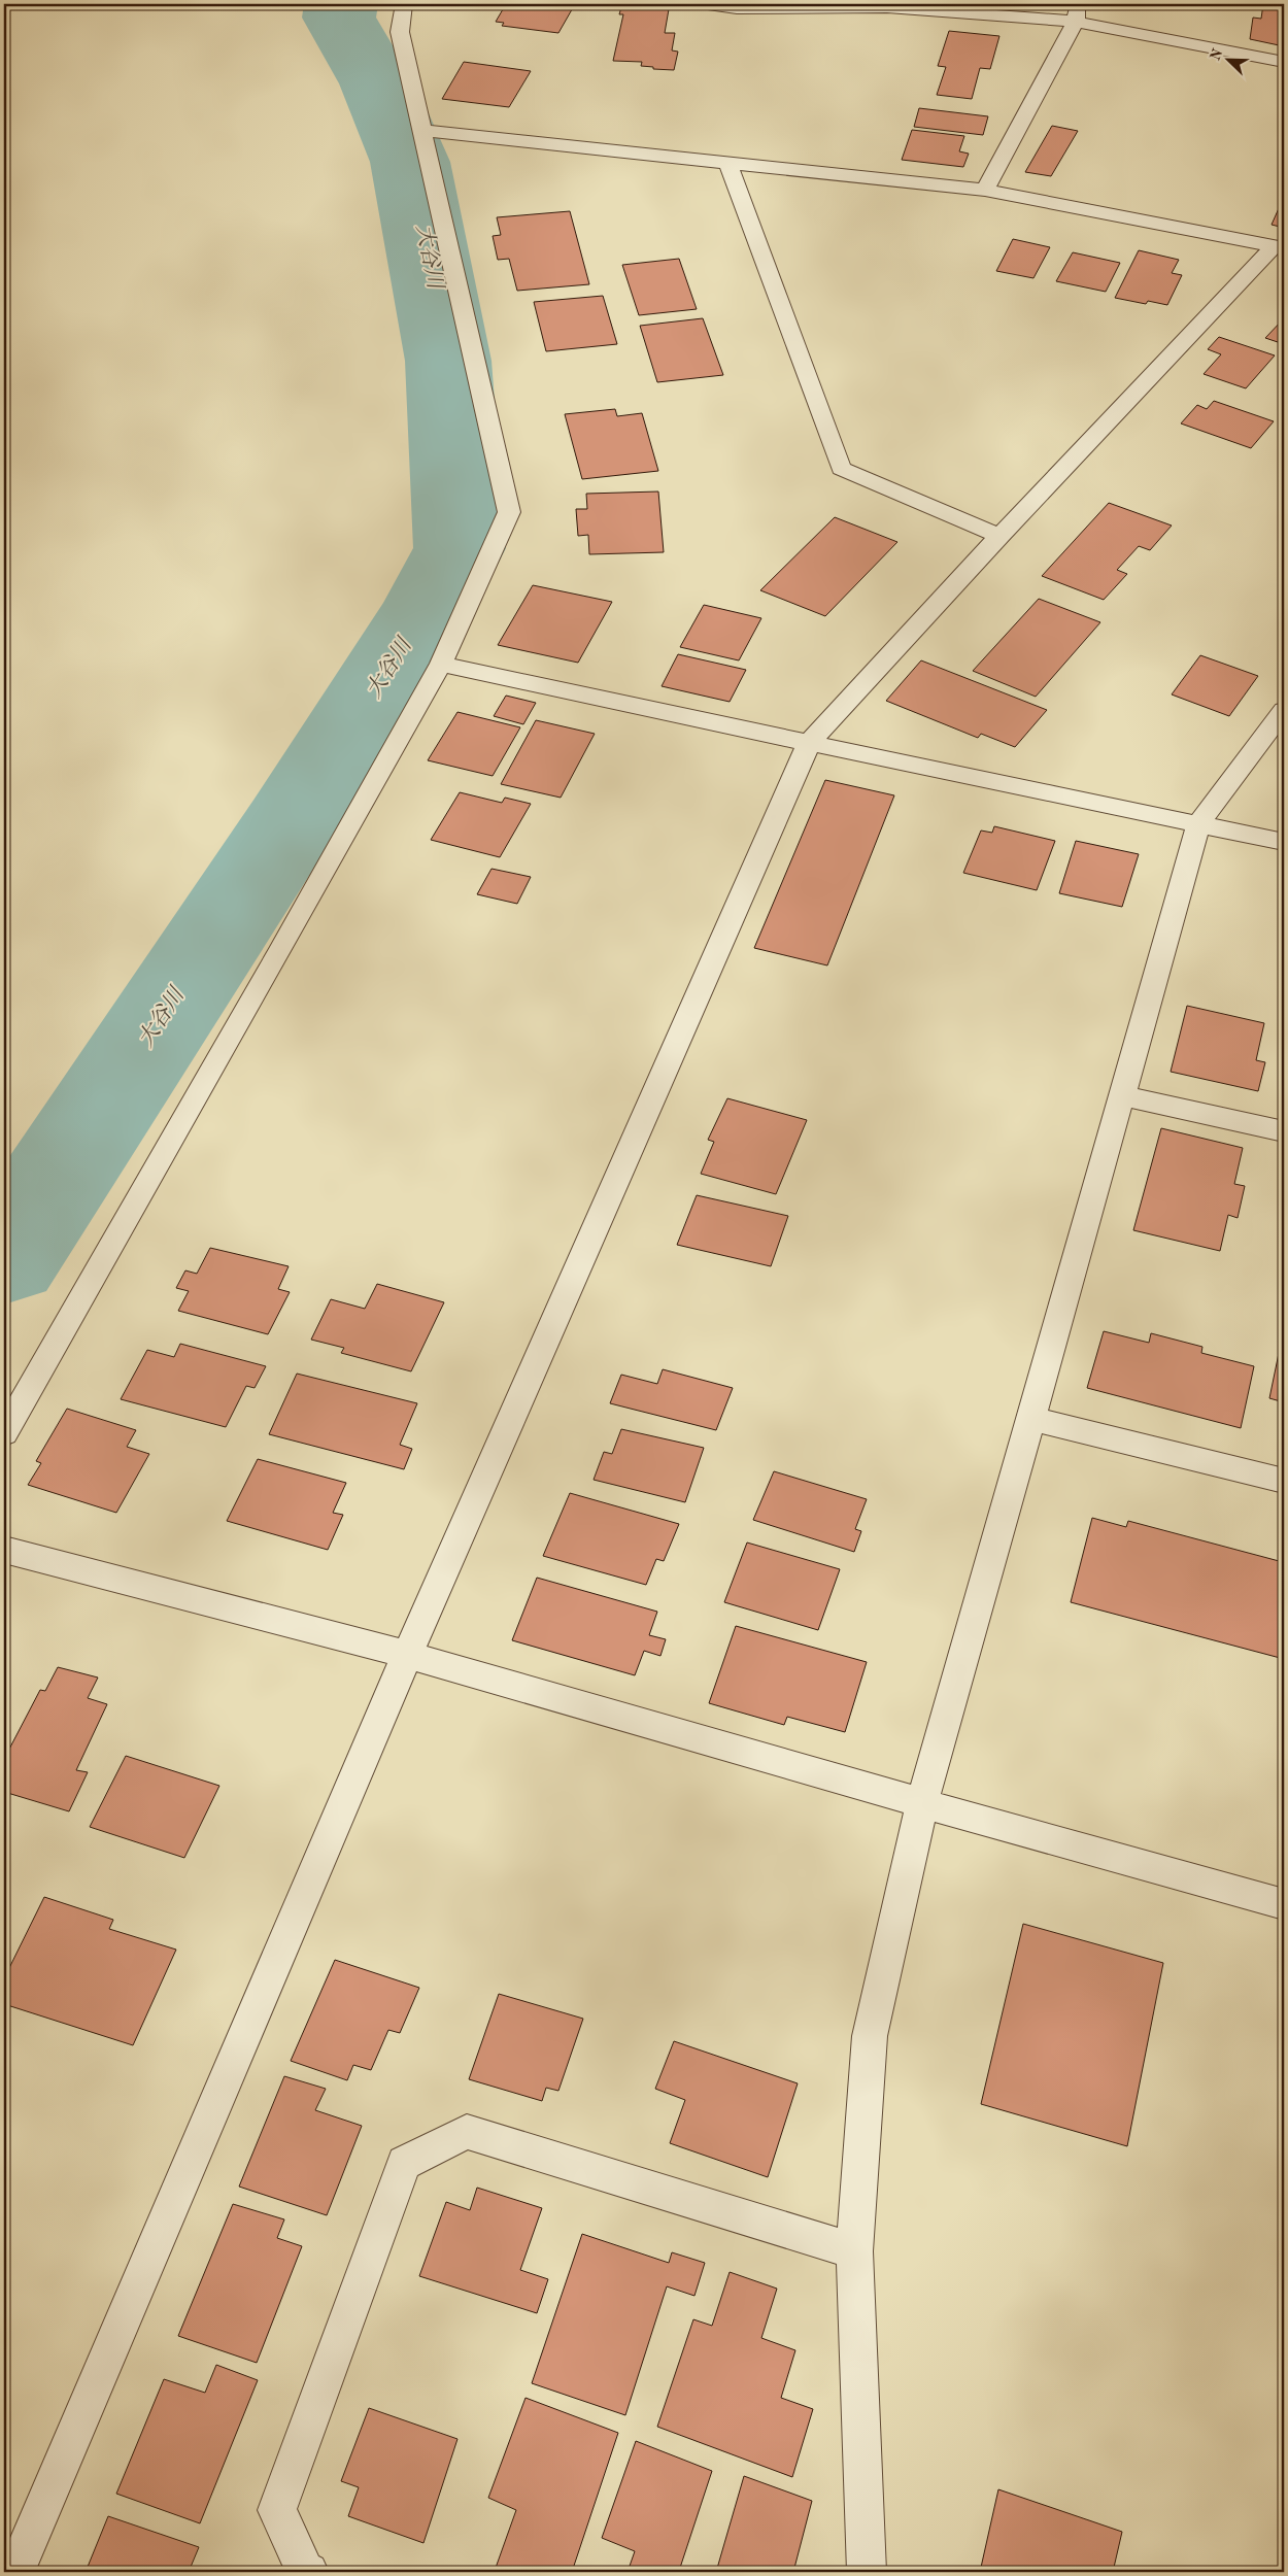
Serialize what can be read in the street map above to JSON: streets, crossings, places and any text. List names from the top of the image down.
{
  "water": ["大谷川"],
  "north": "top left"
}
